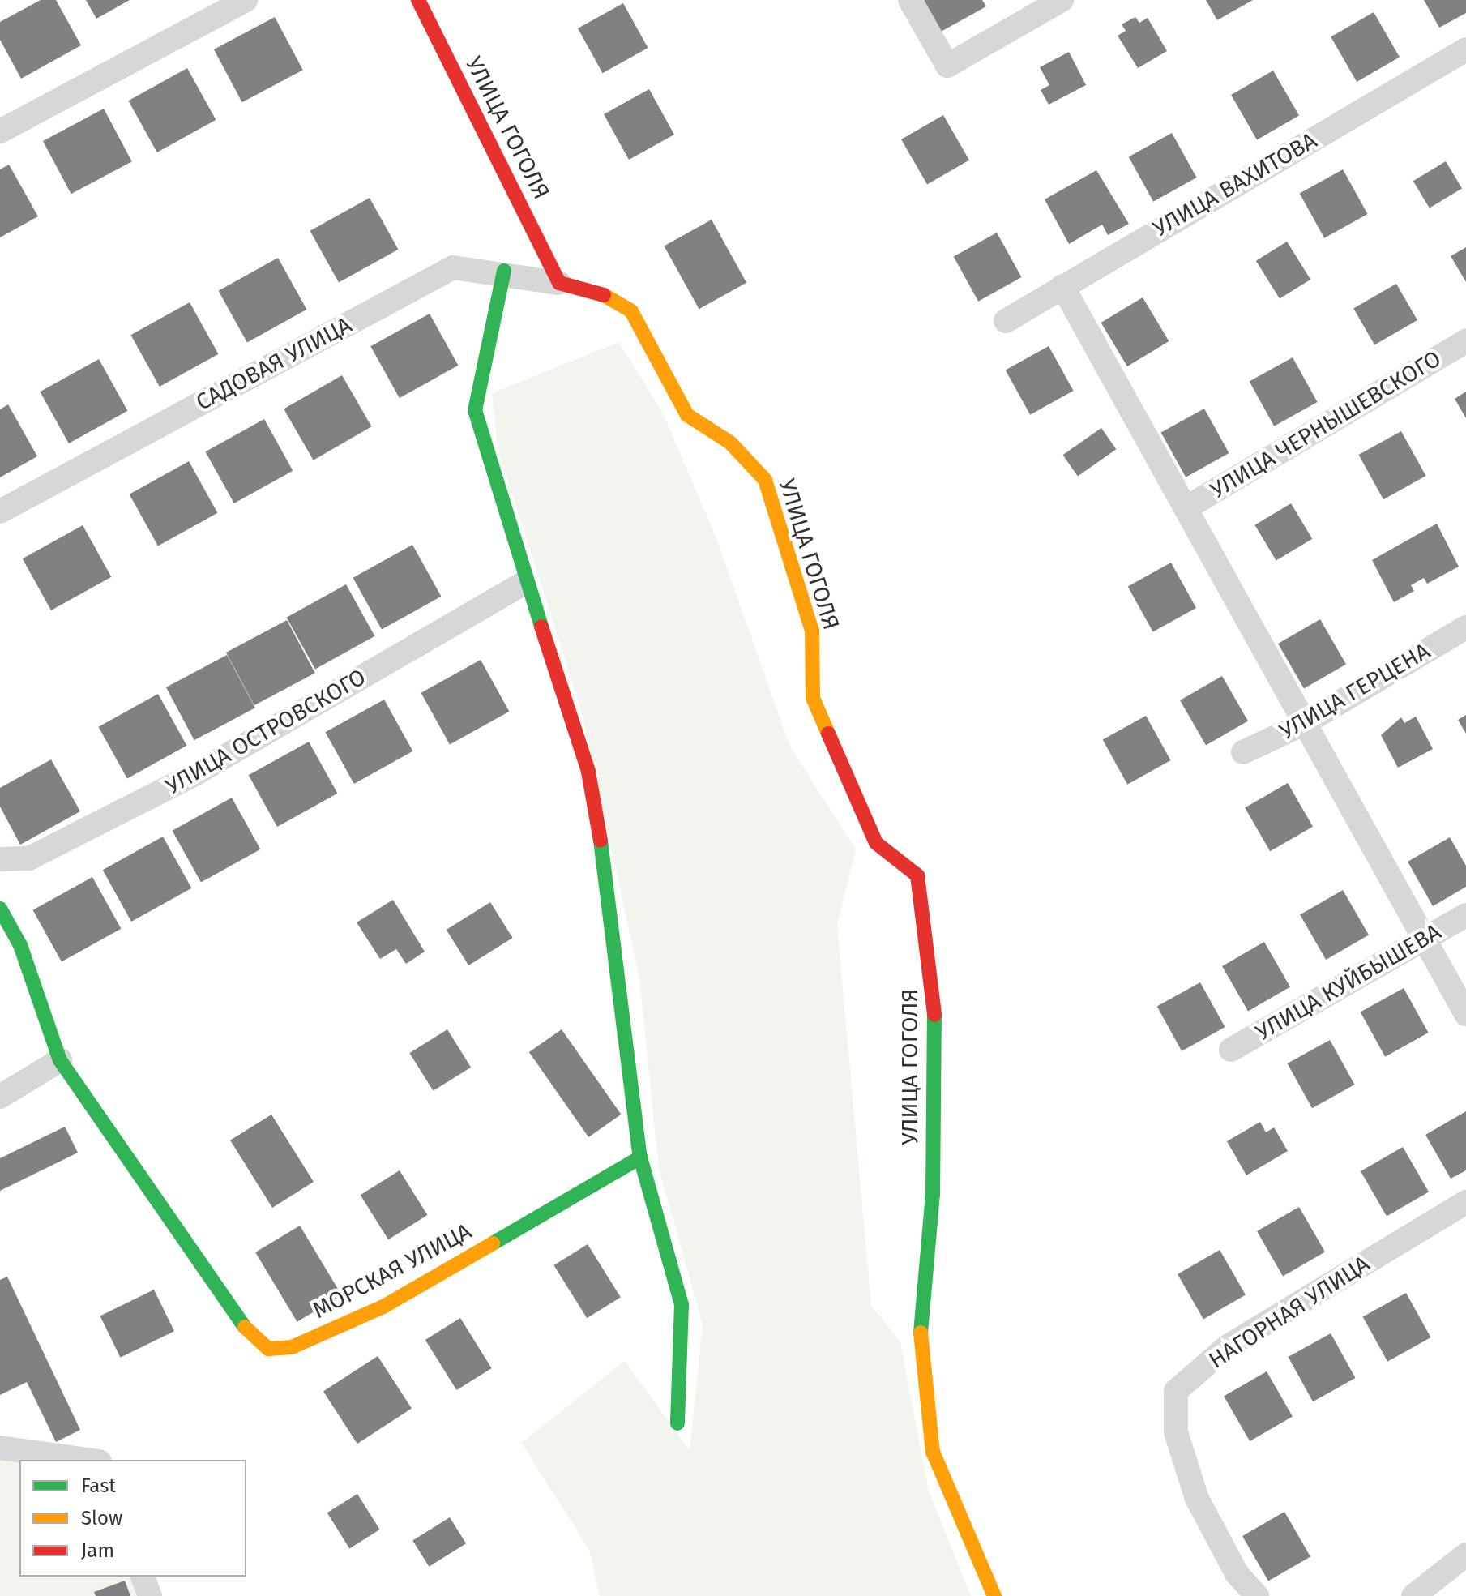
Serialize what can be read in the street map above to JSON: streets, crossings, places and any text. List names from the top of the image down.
{
  "streets": {
    "street": [
      "УЛИЦА ГОГОЛЯ",
      "УЛИЦА ВАХИТОВА",
      "САДОВАЯ УЛИЦА",
      "УЛИЦА ЧЕРНЫШЕВСКОГО",
      "УЛИЦА ГЕРЦЕНА",
      "УЛИЦА ОСТРОВСКОГО",
      "УЛИЦА КУЙБЫШЕВА",
      "МОРСКАЯ УЛИЦА",
      "НАГОРНАЯ УЛИЦА"
    ]
  },
  "crossings": [
    ["УЛИЦА ГОГОЛЯ", "САДОВАЯ УЛИЦА"]
  ],
  "legend": ["Fast", "Slow", "Jam"]
}
